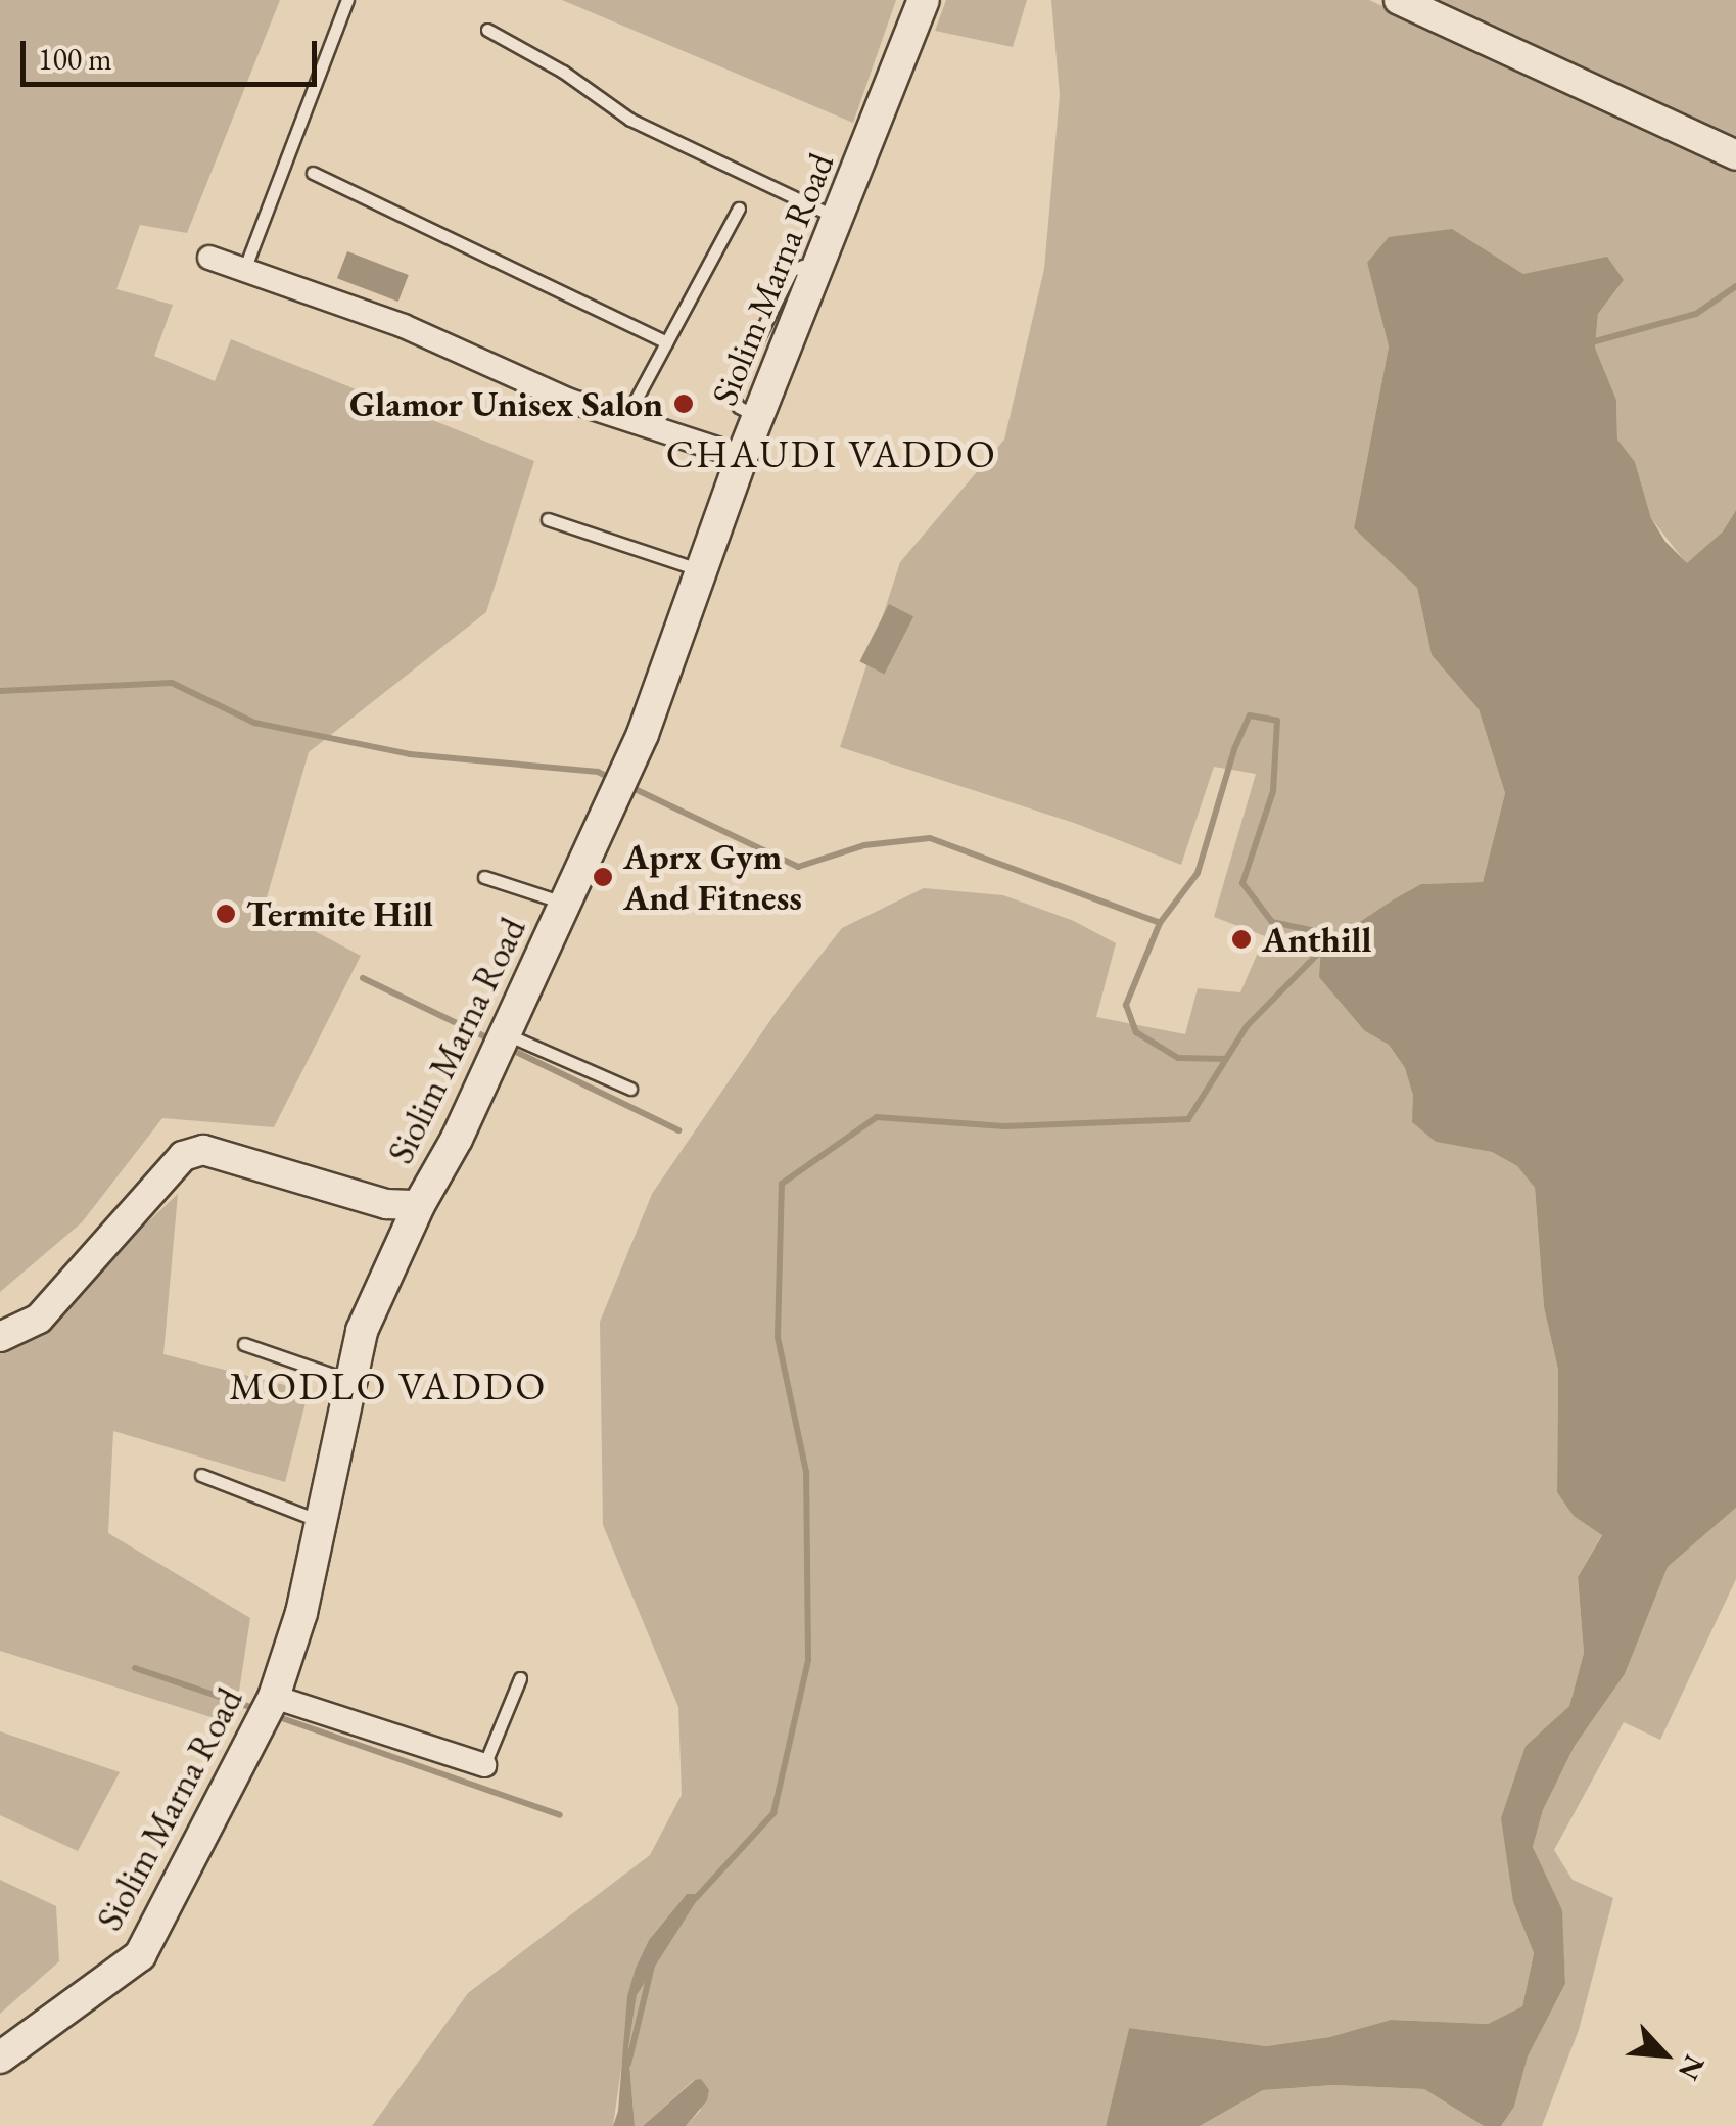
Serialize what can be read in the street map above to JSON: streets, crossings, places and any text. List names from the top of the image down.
{
  "streets": {
    "main road": ["Siolim Marna Road"]
  },
  "districts": ["CHAUDI VADDO", "MODLO VADDO"],
  "places": [
    "Glamor Unisex Salon",
    "Aprx Gym And Fitness",
    "Termite Hill",
    "Anthill"
  ],
  "scale_bar": "100 m",
  "north": "bottom right"
}
